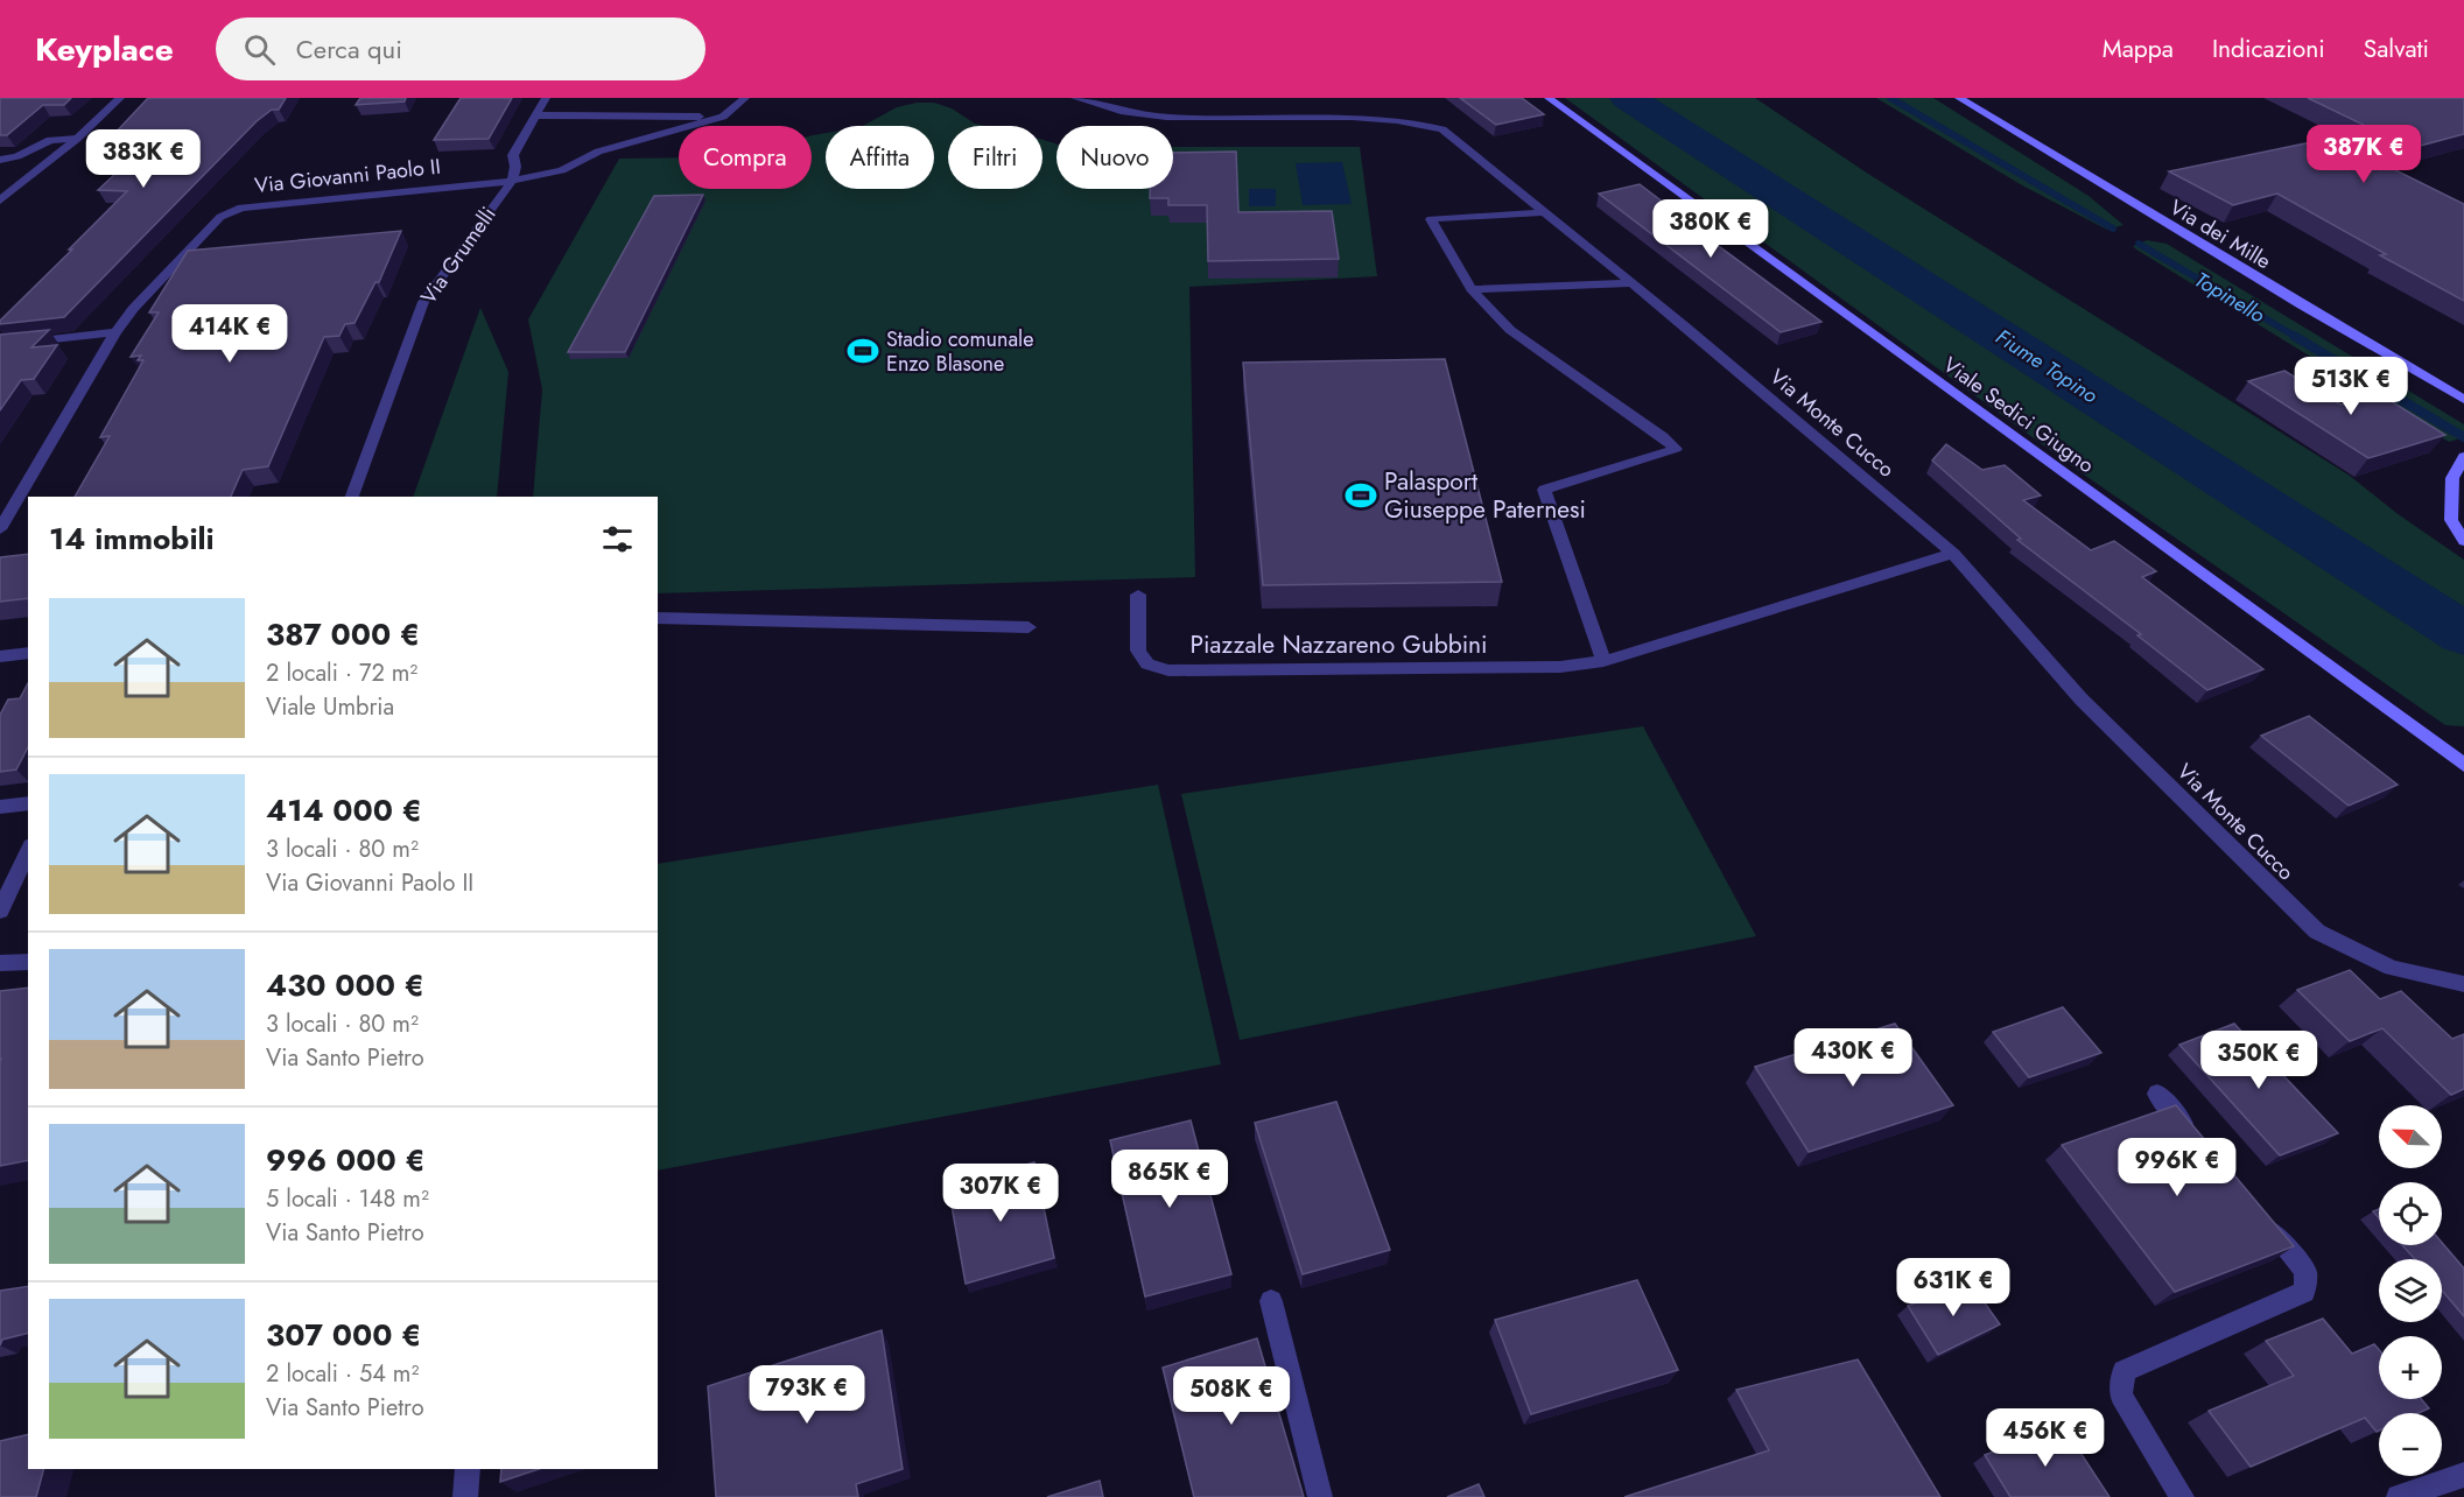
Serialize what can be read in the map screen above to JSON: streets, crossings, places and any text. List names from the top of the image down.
{
  "streets": {
    "street": [
      "Via Giovanni Paolo II",
      "Via dei Mille",
      "Via Grumelli",
      "Viale Sedici Giugno",
      "Via Monte Cucco",
      "Piazzale Nazzareno Gubbini"
    ]
  },
  "crossings": [
    ["Via Giovanni Paolo II", "Via Grumelli"],
    ["Via Monte Cucco", "Piazzale Nazzareno Gubbini"]
  ],
  "water": ["Topinello", "Fiume Topino"],
  "places": {
    "sports": ["Stadio comunale Enzo Blasone", "Palasport Giuseppe Paternesi"]
  },
  "north": "top left",
  "page": {
    "header": "Keyplace",
    "search": "Cerca qui",
    "nav": ["Mappa", "Indicazioni", "Salvati"],
    "price": [
      "387K €",
      "383K €",
      "380K €",
      "414K €",
      "513K €",
      "430K €",
      "350K €",
      "996K €",
      "865K €",
      "307K €",
      "631K €",
      "793K €",
      "508K €",
      "456K €"
    ],
    "chip": [
      "Compra",
      "Affitta",
      "Filtri",
      "Nuovo"
    ],
    "heading": "14 immobili",
    "list": [
      {
        "name": "387 000 €",
        "note": "2 locali · 72 m² · Viale Umbria"
      },
      {
        "name": "414 000 €",
        "note": "3 locali · 80 m² · Via Giovanni Paolo II"
      },
      {
        "name": "430 000 €",
        "note": "3 locali · 80 m² · Via Santo Pietro"
      },
      {
        "name": "996 000 €",
        "note": "5 locali · 148 m² · Via Santo Pietro"
      },
      {
        "name": "307 000 €",
        "note": "2 locali · 54 m² · Via Santo Pietro"
      }
    ],
    "map_buttons": ["+", "−"]
  }
}
